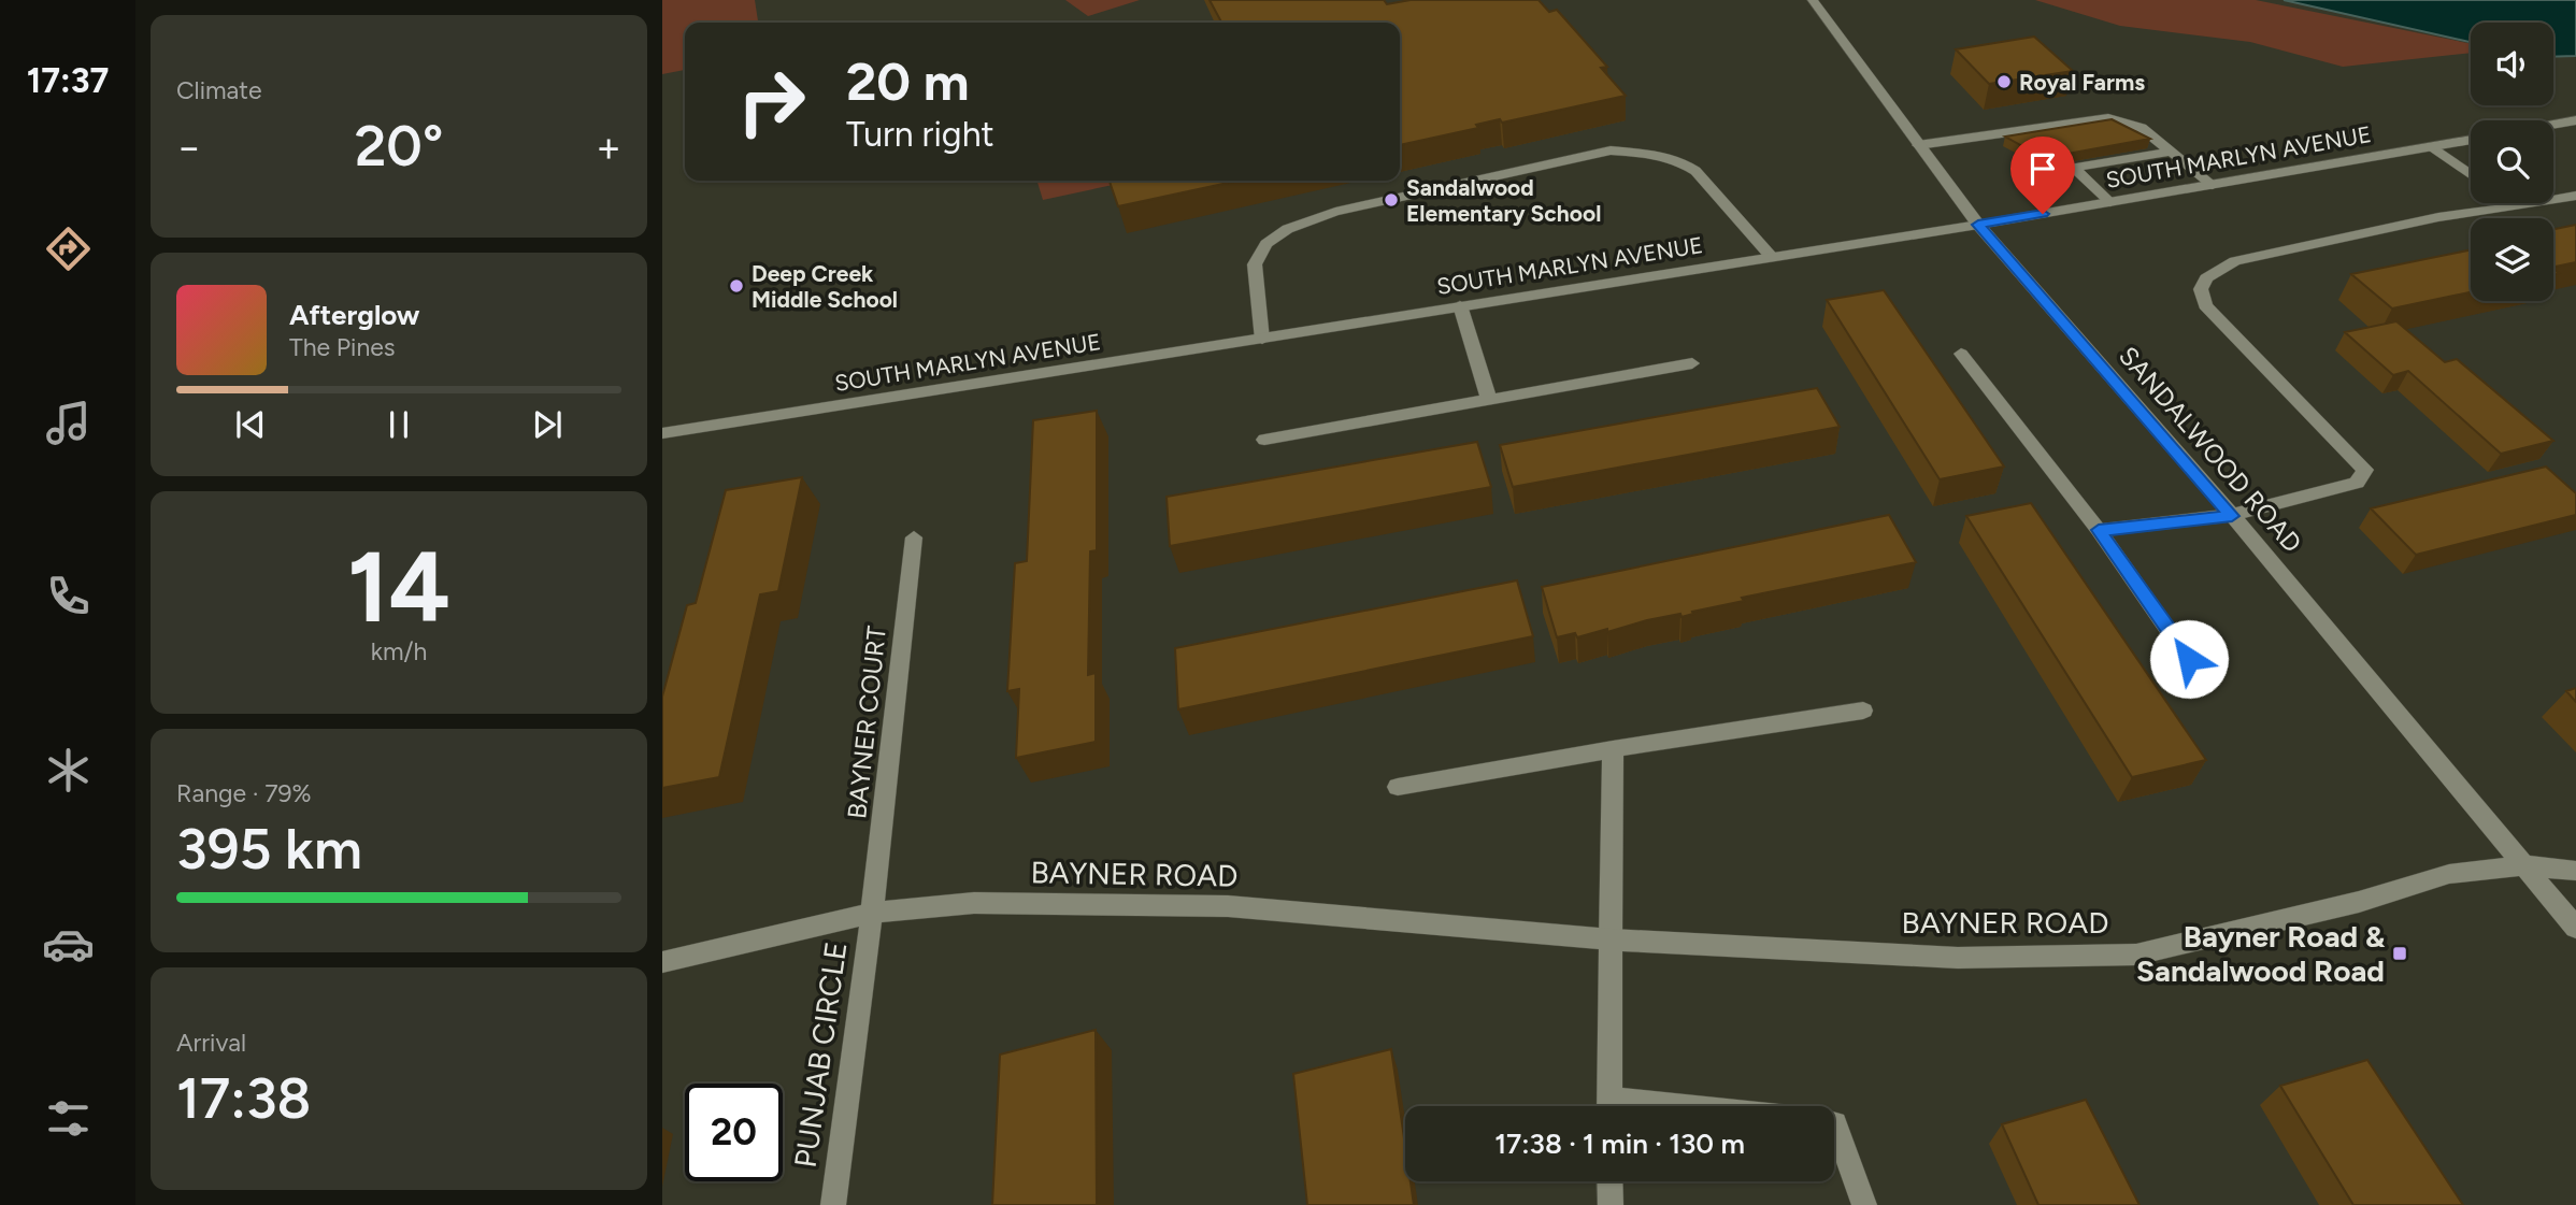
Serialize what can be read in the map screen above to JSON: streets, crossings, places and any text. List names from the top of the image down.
{
  "streets": {
    "street": [
      "SOUTH MARLYN AVENUE",
      "SANDALWOOD ROAD",
      "BAYNER COURT",
      "BAYNER ROAD",
      "PUNJAB CIRCLE"
    ]
  },
  "crossings": [
    ["SOUTH MARLYN AVENUE", "SANDALWOOD ROAD"],
    ["SANDALWOOD ROAD", "BAYNER ROAD"],
    ["BAYNER COURT", "BAYNER ROAD"],
    ["BAYNER COURT", "PUNJAB CIRCLE"],
    ["BAYNER ROAD", "PUNJAB CIRCLE"]
  ],
  "places": {
    "other": ["Royal Farms", "Sandalwood Elementary School", "Deep Creek Middle School"],
    "transit": ["Bayner Road & Sandalwood Road"]
  },
  "page": {
    "tabs": "17:37",
    "tile": [
      "Climate",
      ["14", "km/h"],
      ["Range · 79%", "395 km"],
      ["Arrival", "17:38"]
    ],
    "turn": ["20 m", "Turn right"],
    "heat": ["−", "20°", "+"],
    "song": ["Afterglow", "The Pines"],
    "limit": "20",
    "trip": "17:38 · 1 min · 130 m"
  }
}
